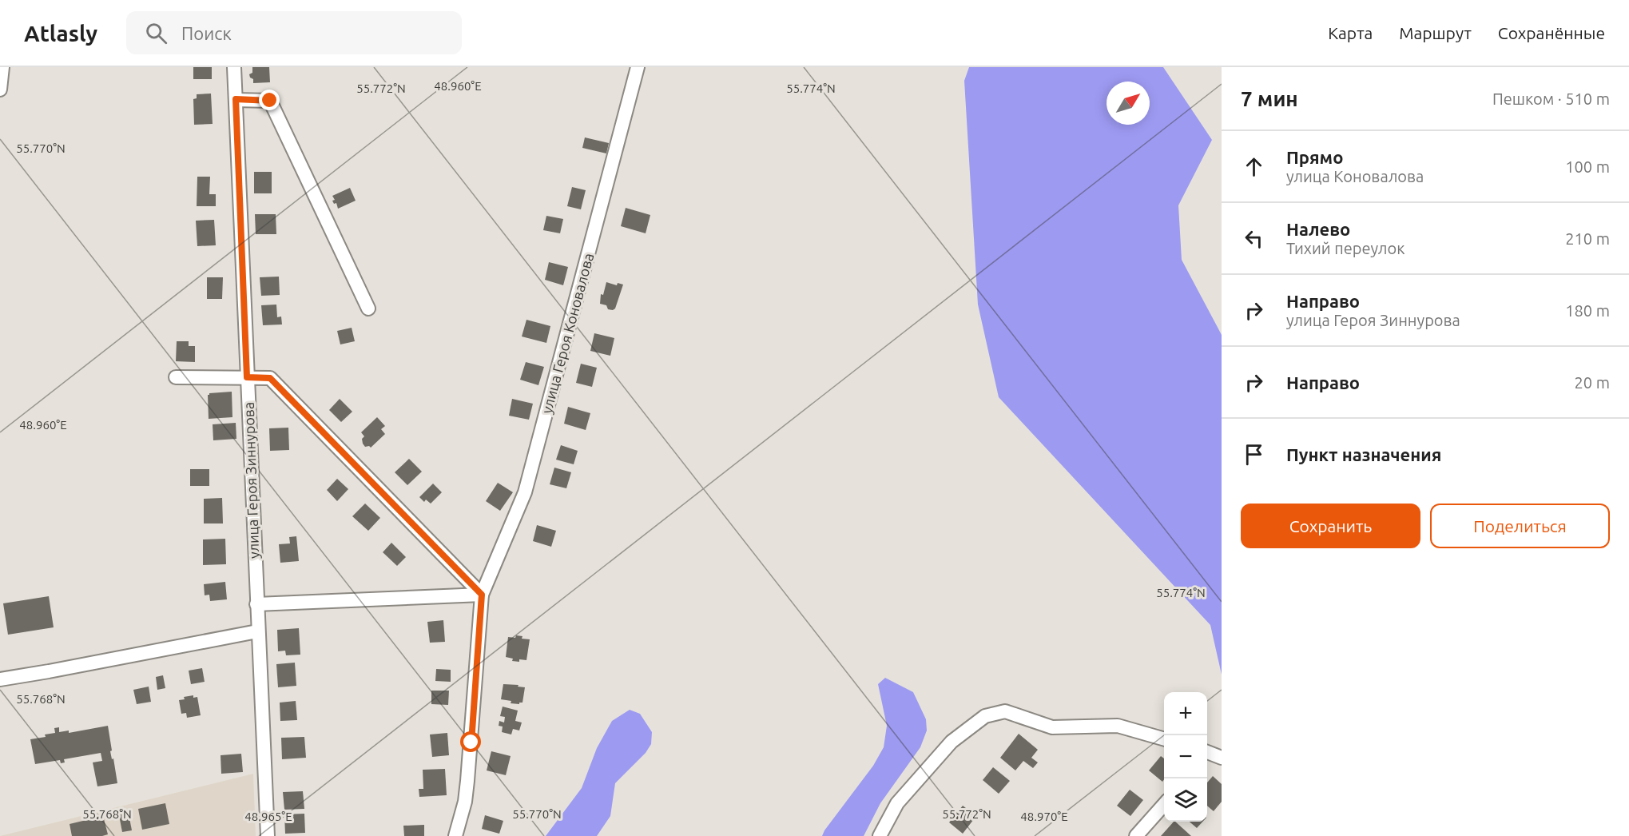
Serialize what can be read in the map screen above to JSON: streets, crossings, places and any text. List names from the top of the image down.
{
  "streets": {
    "street": ["улица Героя Коновалова", "улица Героя Зиннурова"]
  },
  "north": "top right",
  "page": {
    "header": "Atlasly",
    "search": "Поиск",
    "nav": ["Карта", "Маршрут", "Сохранённые"],
    "heading": ["7 мин", "Пешком · 510 m"],
    "list": [
      ["Прямо", "улица Коновалова", "100 m"],
      ["Налево", "Тихий переулок", "210 m"],
      ["Направо", "улица Героя Зиннурова", "180 m"],
      ["Направо", "20 m"],
      "Пункт назначения"
    ],
    "buttons": ["Сохранить", "Поделиться"],
    "map_buttons": ["+", "−"]
  },
  "coordinates": [
    "48.960°E",
    "55.772°N",
    "55.774°N",
    "55.770°N",
    "55.768°N",
    "48.965°E",
    "48.970°E"
  ]
}
